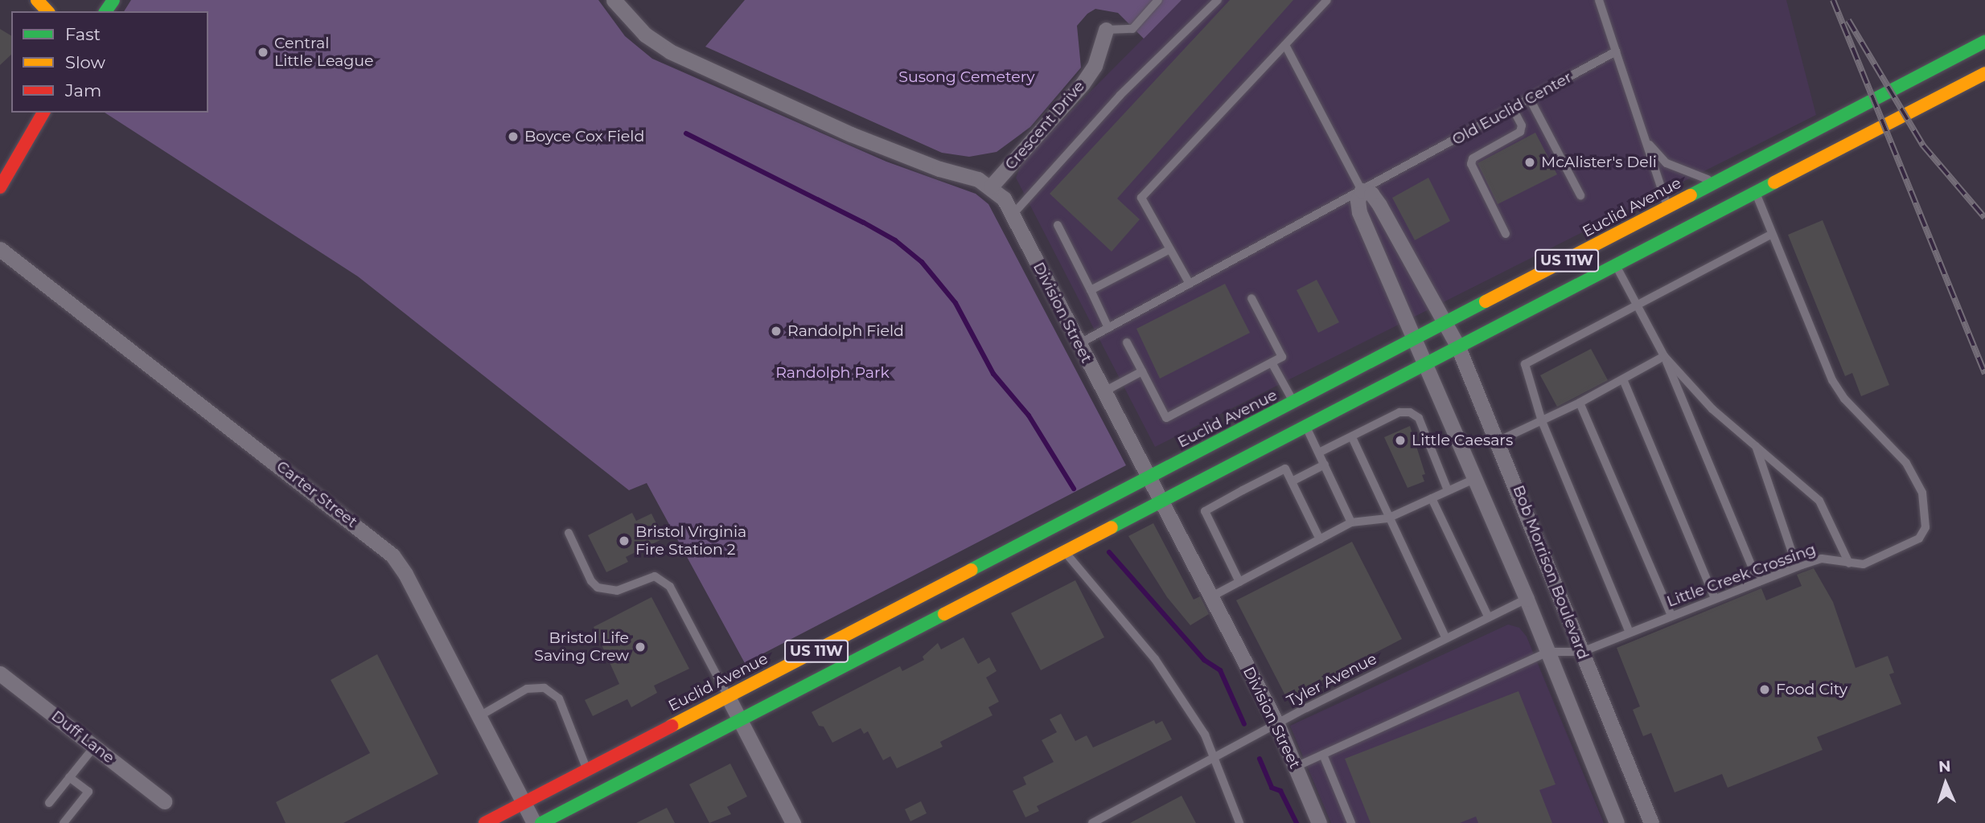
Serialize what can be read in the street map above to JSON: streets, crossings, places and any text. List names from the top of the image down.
{
  "streets": {
    "main road": ["Euclid Avenue", "US 11W"],
    "street": [
      "Crescent Drive",
      "Division Street",
      "Carter Street",
      "Bob Morrison Boulevard",
      "Duff Lane"
    ],
    "lane": ["Old Euclid Center", "Little Creek Crossing", "Tyler Avenue"]
  },
  "crossings": [
    ["Old Euclid Center", "Division Street"],
    ["Crescent Drive", "Division Street"],
    ["Euclid Avenue", "Division Street"],
    ["Euclid Avenue", "Carter Street"],
    ["Euclid Avenue", "Bob Morrison Boulevard"],
    ["US 11W", "Division Street"],
    ["US 11W", "Bob Morrison Boulevard"],
    ["US 11W", "Little Creek Crossing"],
    ["Division Street", "Tyler Avenue"],
    ["Bob Morrison Boulevard", "Little Creek Crossing"],
    ["Bob Morrison Boulevard", "Tyler Avenue"]
  ],
  "parks": ["Susong Cemetery", "Randolph Park"],
  "places": [
    "Central Little League",
    "Boyce Cox Field",
    "McAlister's Deli",
    "Randolph Field",
    "Little Caesars",
    "Bristol Virginia Fire Station 2",
    "Bristol Life Saving Crew",
    "Food City"
  ],
  "legend": ["Fast", "Slow", "Jam"],
  "north": "top"
}
